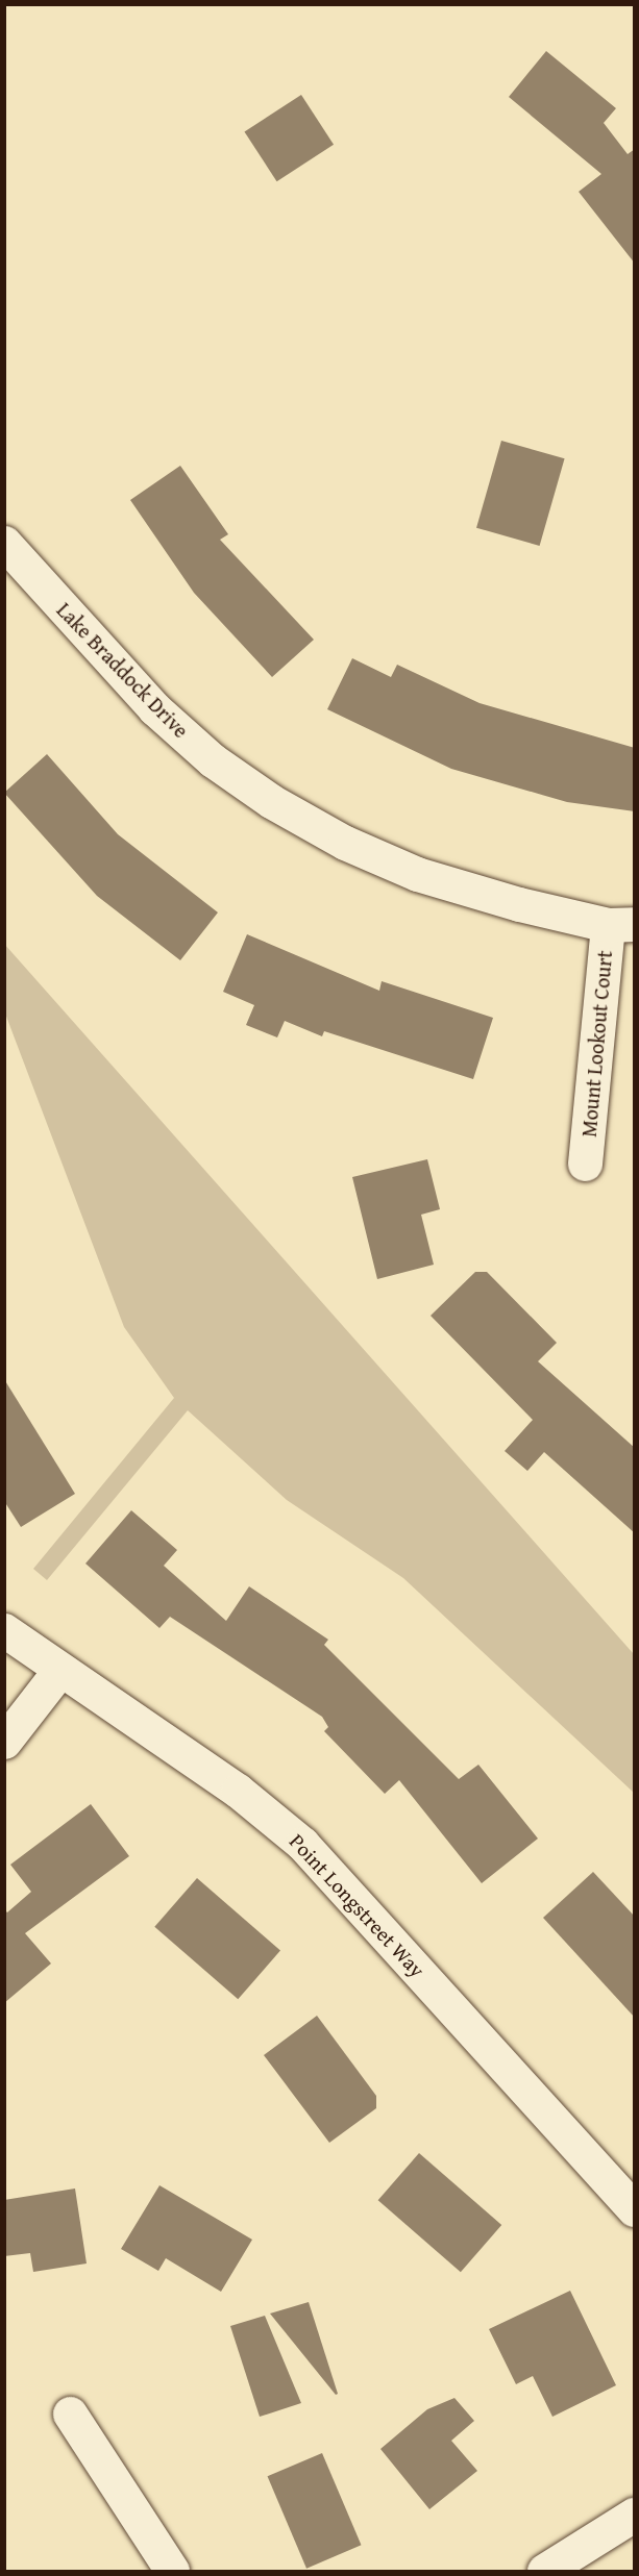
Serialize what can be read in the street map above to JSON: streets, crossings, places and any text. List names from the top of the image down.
{
  "streets": {
    "street": ["Lake Braddock Drive", "Mount Lookout Court", "Point Longstreet Way"]
  },
  "crossings": [
    ["Lake Braddock Drive", "Mount Lookout Court"]
  ]
}
